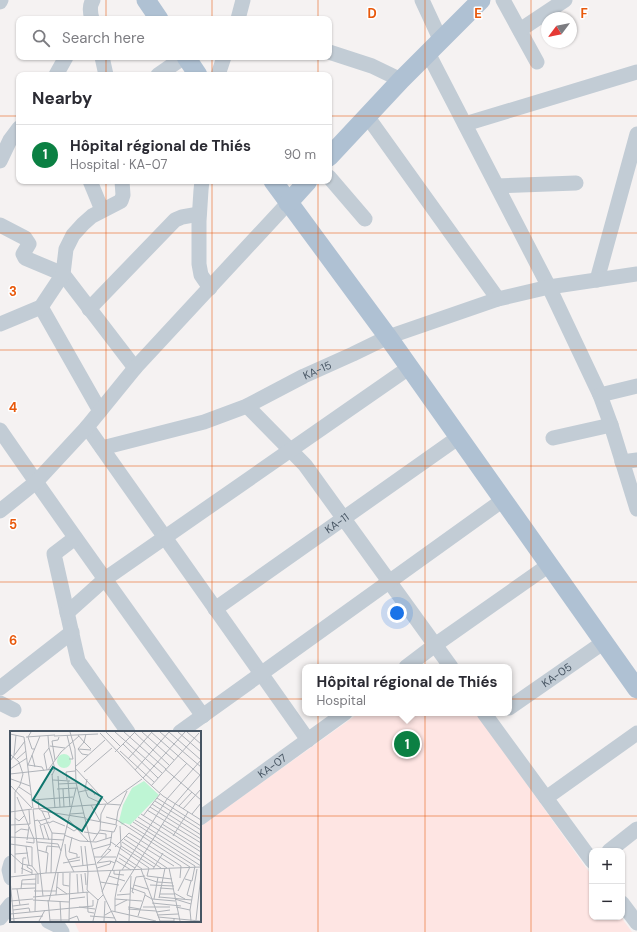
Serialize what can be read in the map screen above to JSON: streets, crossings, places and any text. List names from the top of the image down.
{
  "streets": {
    "street": [
      "KA-15",
      "KA-11",
      "KA-05",
      "KA-07"
    ]
  },
  "north": "bottom left",
  "page": {
    "search": "Search here",
    "heading": "Nearby",
    "list": [
      {
        "mark": "1",
        "name": "Hôpital régional de Thiés",
        "note": "Hospital · KA-07",
        "value": "90 m"
      }
    ],
    "popup": ["Hôpital régional de Thiés", "Hospital"],
    "pins": "1",
    "map_buttons": ["+", "−"]
  },
  "grid": {
    "columns": ["D", "E", "F"],
    "rows": [
      "3",
      "4",
      "5",
      "6"
    ]
  }
}
